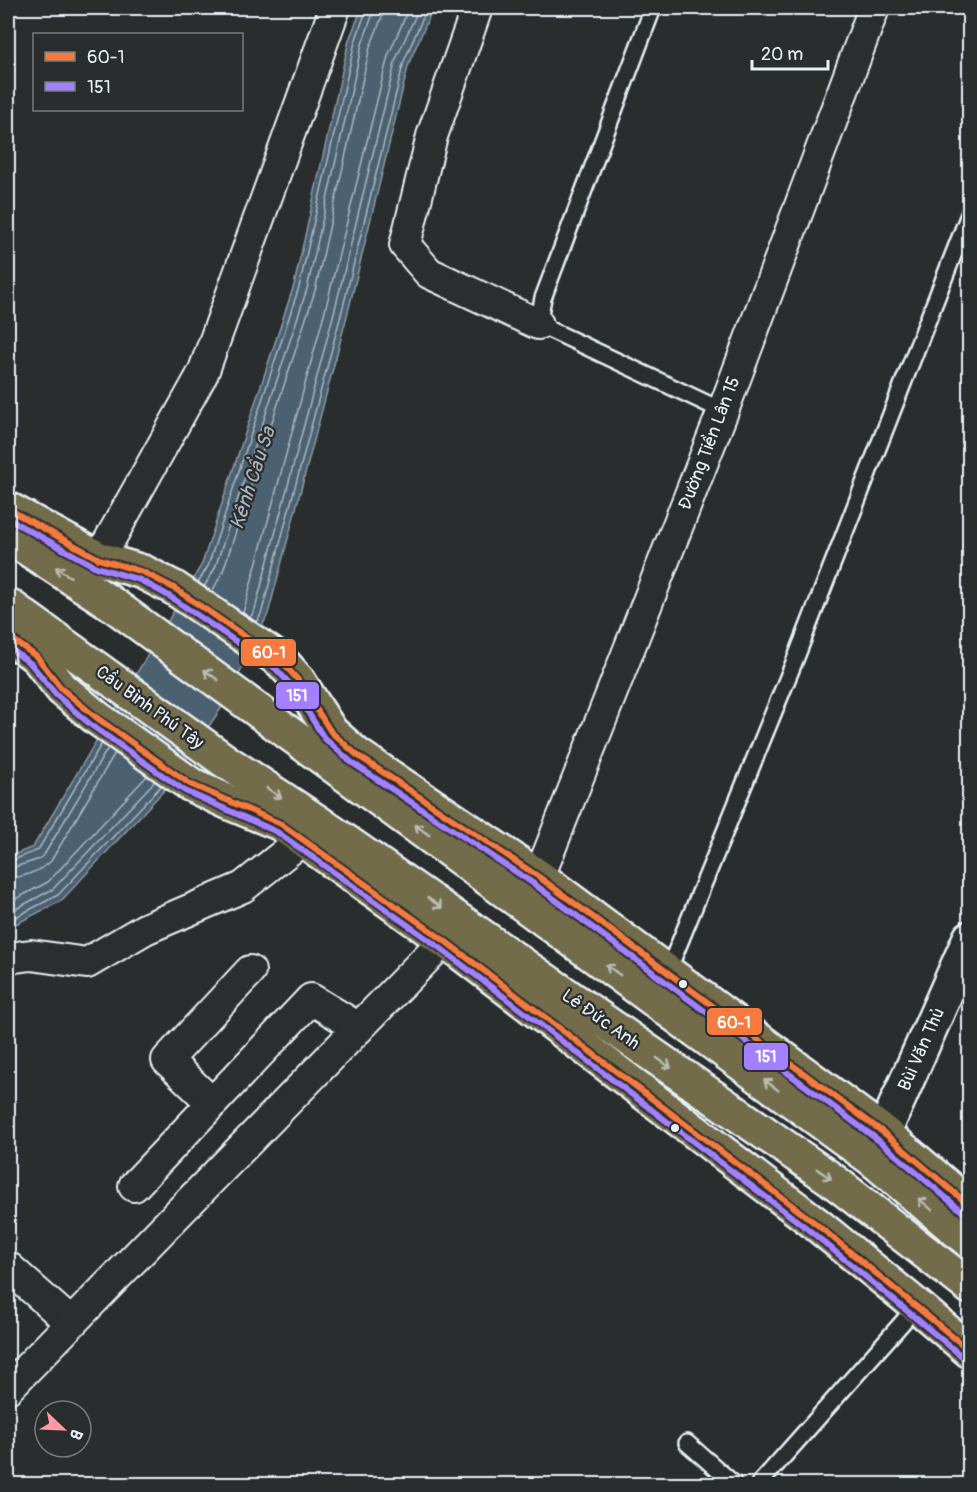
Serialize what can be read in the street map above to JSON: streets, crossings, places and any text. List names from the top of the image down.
{
  "streets": {
    "highway": ["Cầu Bình Phú Tây", "Lê Đức Anh"],
    "street": ["Đường Tiền Lân 15", "Bùi Văn Thủ"]
  },
  "crossings": [
    ["Cầu Bình Phú Tây", "Lê Đức Anh"]
  ],
  "water": ["Kênh Cầu Sa"],
  "lines": ["transit line 60-1", "transit line 151"],
  "legend": ["60-1", "151"],
  "scale_bar": "20 m",
  "north": "bottom right"
}
